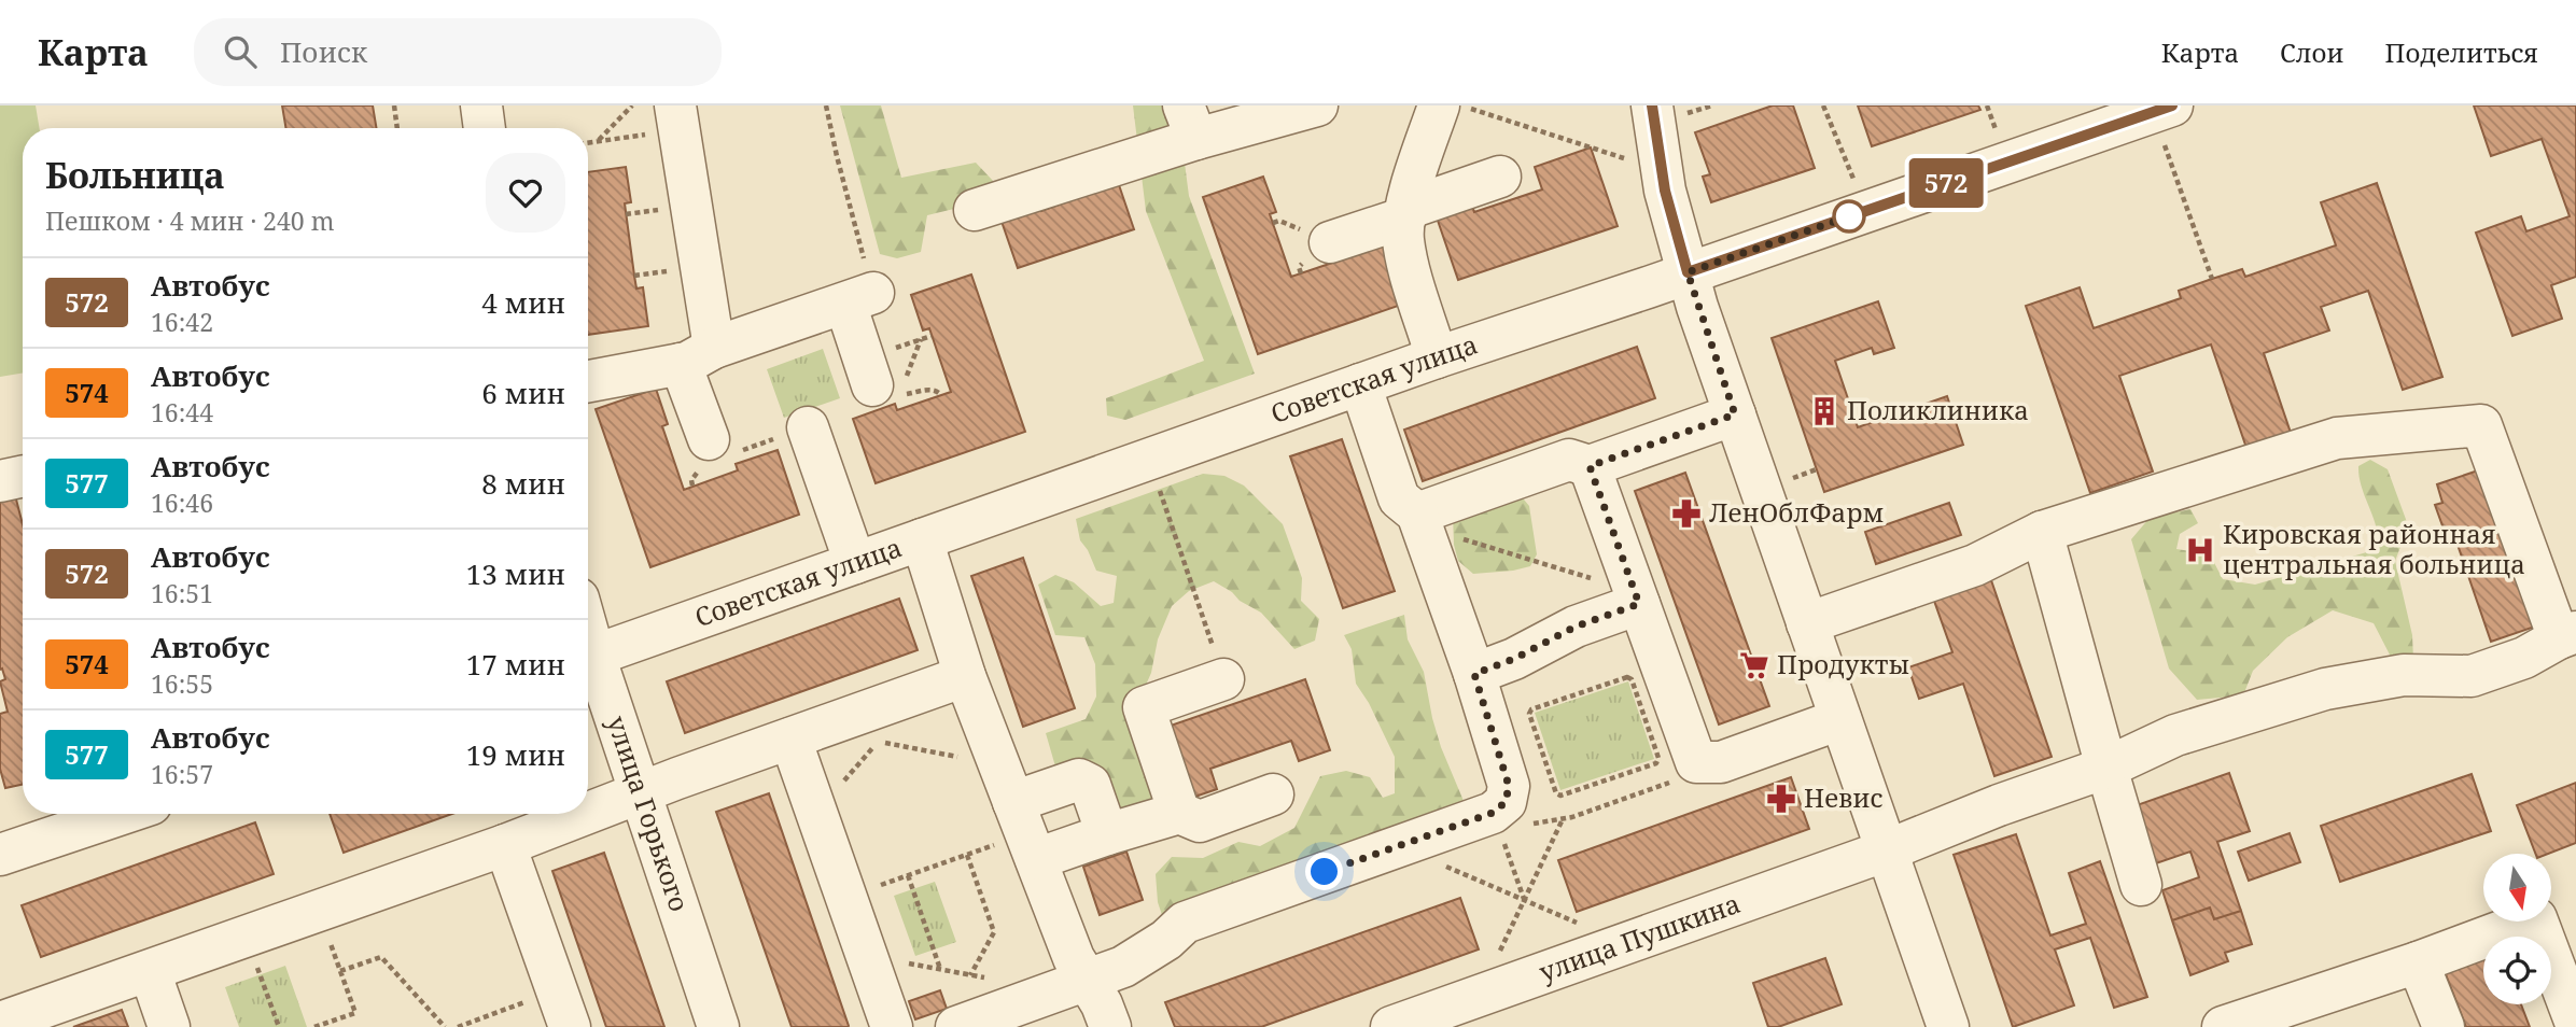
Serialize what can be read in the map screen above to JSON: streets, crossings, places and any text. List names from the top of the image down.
{
  "streets": {
    "street": ["Советская улица", "улица Горького", "улица Пушкина"]
  },
  "places": {
    "building": ["Поликлиника"],
    "pharmacy": ["ЛенОблФарм", "Невис"],
    "hospital": ["Кировская районная центральная больница"],
    "supermarket": ["Продукты"]
  },
  "lines": ["bus line 572"],
  "north": "bottom",
  "page": {
    "header": "Карта",
    "search": "Поиск",
    "nav": ["Карта", "Слои", "Поделиться"],
    "on_map": "572",
    "heading": ["Больница", "Пешком · 4 мин · 240 m"],
    "list": [
      {
        "mark": "572",
        "name": "Автобус",
        "note": "16:42",
        "value": "4 мин"
      },
      {
        "mark": "574",
        "name": "Автобус",
        "note": "16:44",
        "value": "6 мин"
      },
      {
        "mark": "577",
        "name": "Автобус",
        "note": "16:46",
        "value": "8 мин"
      },
      {
        "mark": "572",
        "name": "Автобус",
        "note": "16:51",
        "value": "13 мин"
      },
      {
        "mark": "574",
        "name": "Автобус",
        "note": "16:55",
        "value": "17 мин"
      },
      {
        "mark": "577",
        "name": "Автобус",
        "note": "16:57",
        "value": "19 мин"
      }
    ]
  }
}
